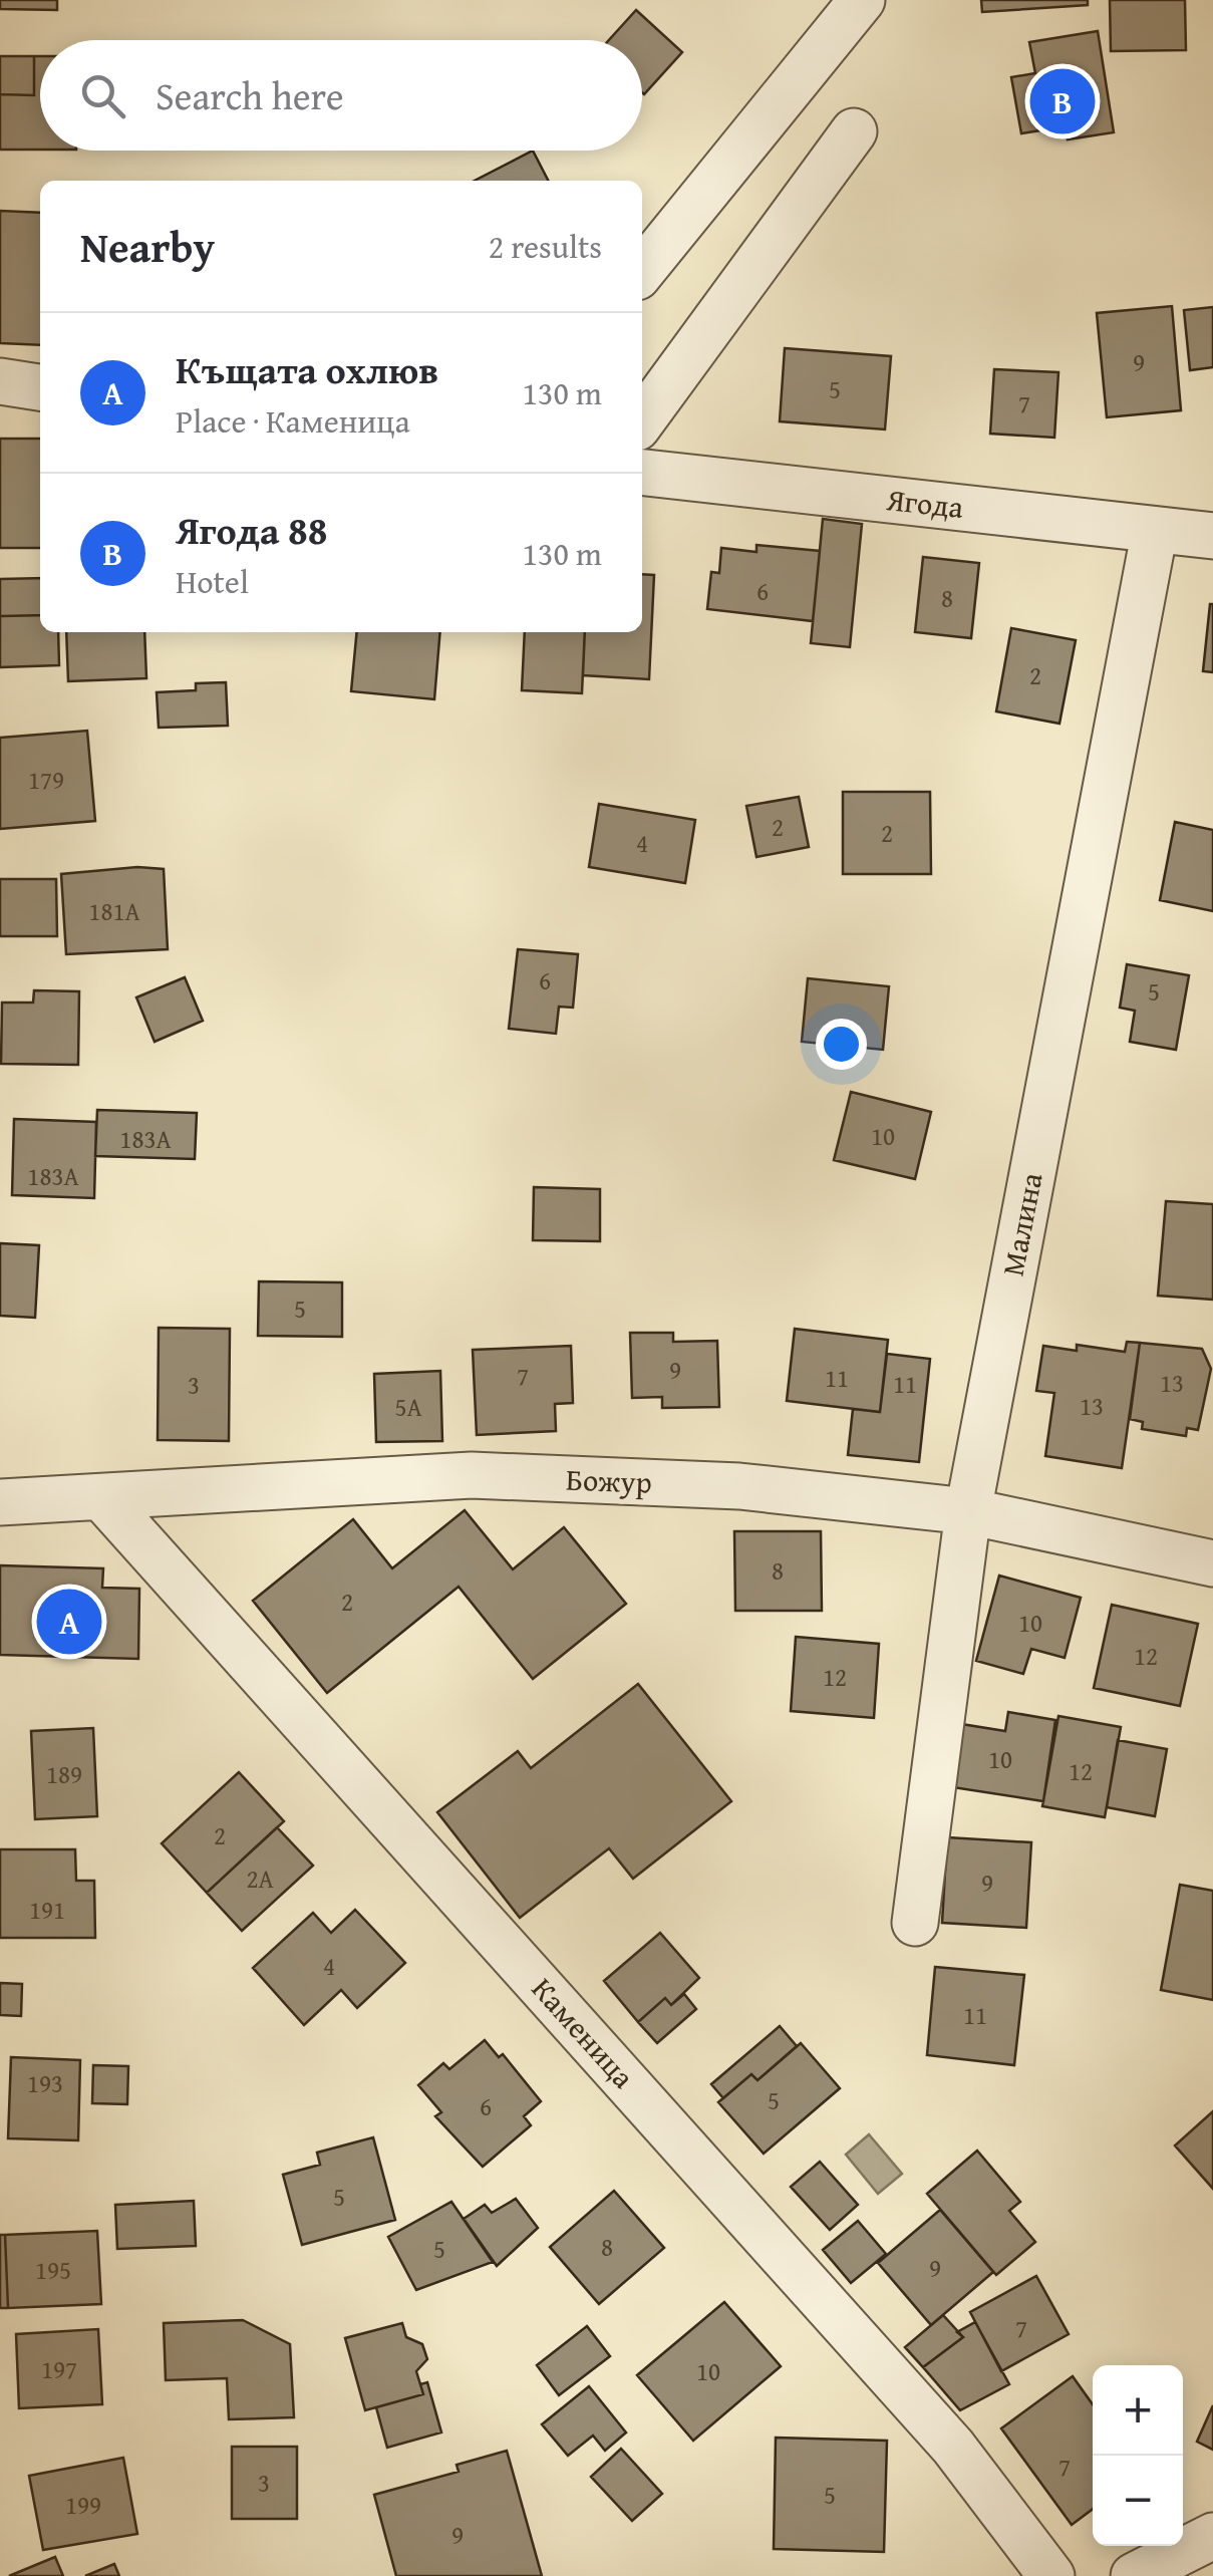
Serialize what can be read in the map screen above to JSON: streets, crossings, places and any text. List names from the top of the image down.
{
  "streets": {
    "street": [
      "Ягода",
      "Малина",
      "Божур",
      "Каменица"
    ]
  },
  "crossings": [
    ["Ягода", "Малина"],
    ["Малина", "Божур"],
    ["Божур", "Каменица"]
  ],
  "house_numbers": [
    "9",
    "5",
    "7",
    "6",
    "8",
    "2",
    "179",
    "2",
    "2",
    "4",
    "181А",
    "6",
    "5",
    "10",
    "183А",
    "183А",
    "5",
    "9",
    "7",
    "11",
    "13",
    "11",
    "3",
    "13",
    "5А",
    "8",
    "2",
    "10",
    "12",
    "12",
    "10",
    "12",
    "189",
    "2",
    "2А",
    "9",
    "191",
    "4",
    "11",
    "193",
    "5",
    "6",
    "5",
    "8",
    "5",
    "9",
    "195",
    "7",
    "197",
    "10",
    "7",
    "3",
    "5",
    "199",
    "9"
  ],
  "page": {
    "search": "Search here",
    "pins": ["B", "A"],
    "heading": ["Nearby", "2 results"],
    "list": [
      {
        "mark": "A",
        "name": "Къщата охлюв",
        "note": "Place · Каменица",
        "value": "130 m"
      },
      {
        "mark": "B",
        "name": "Ягода 88",
        "note": "Hotel",
        "value": "130 m"
      }
    ],
    "map_buttons": ["+", "−"]
  }
}
